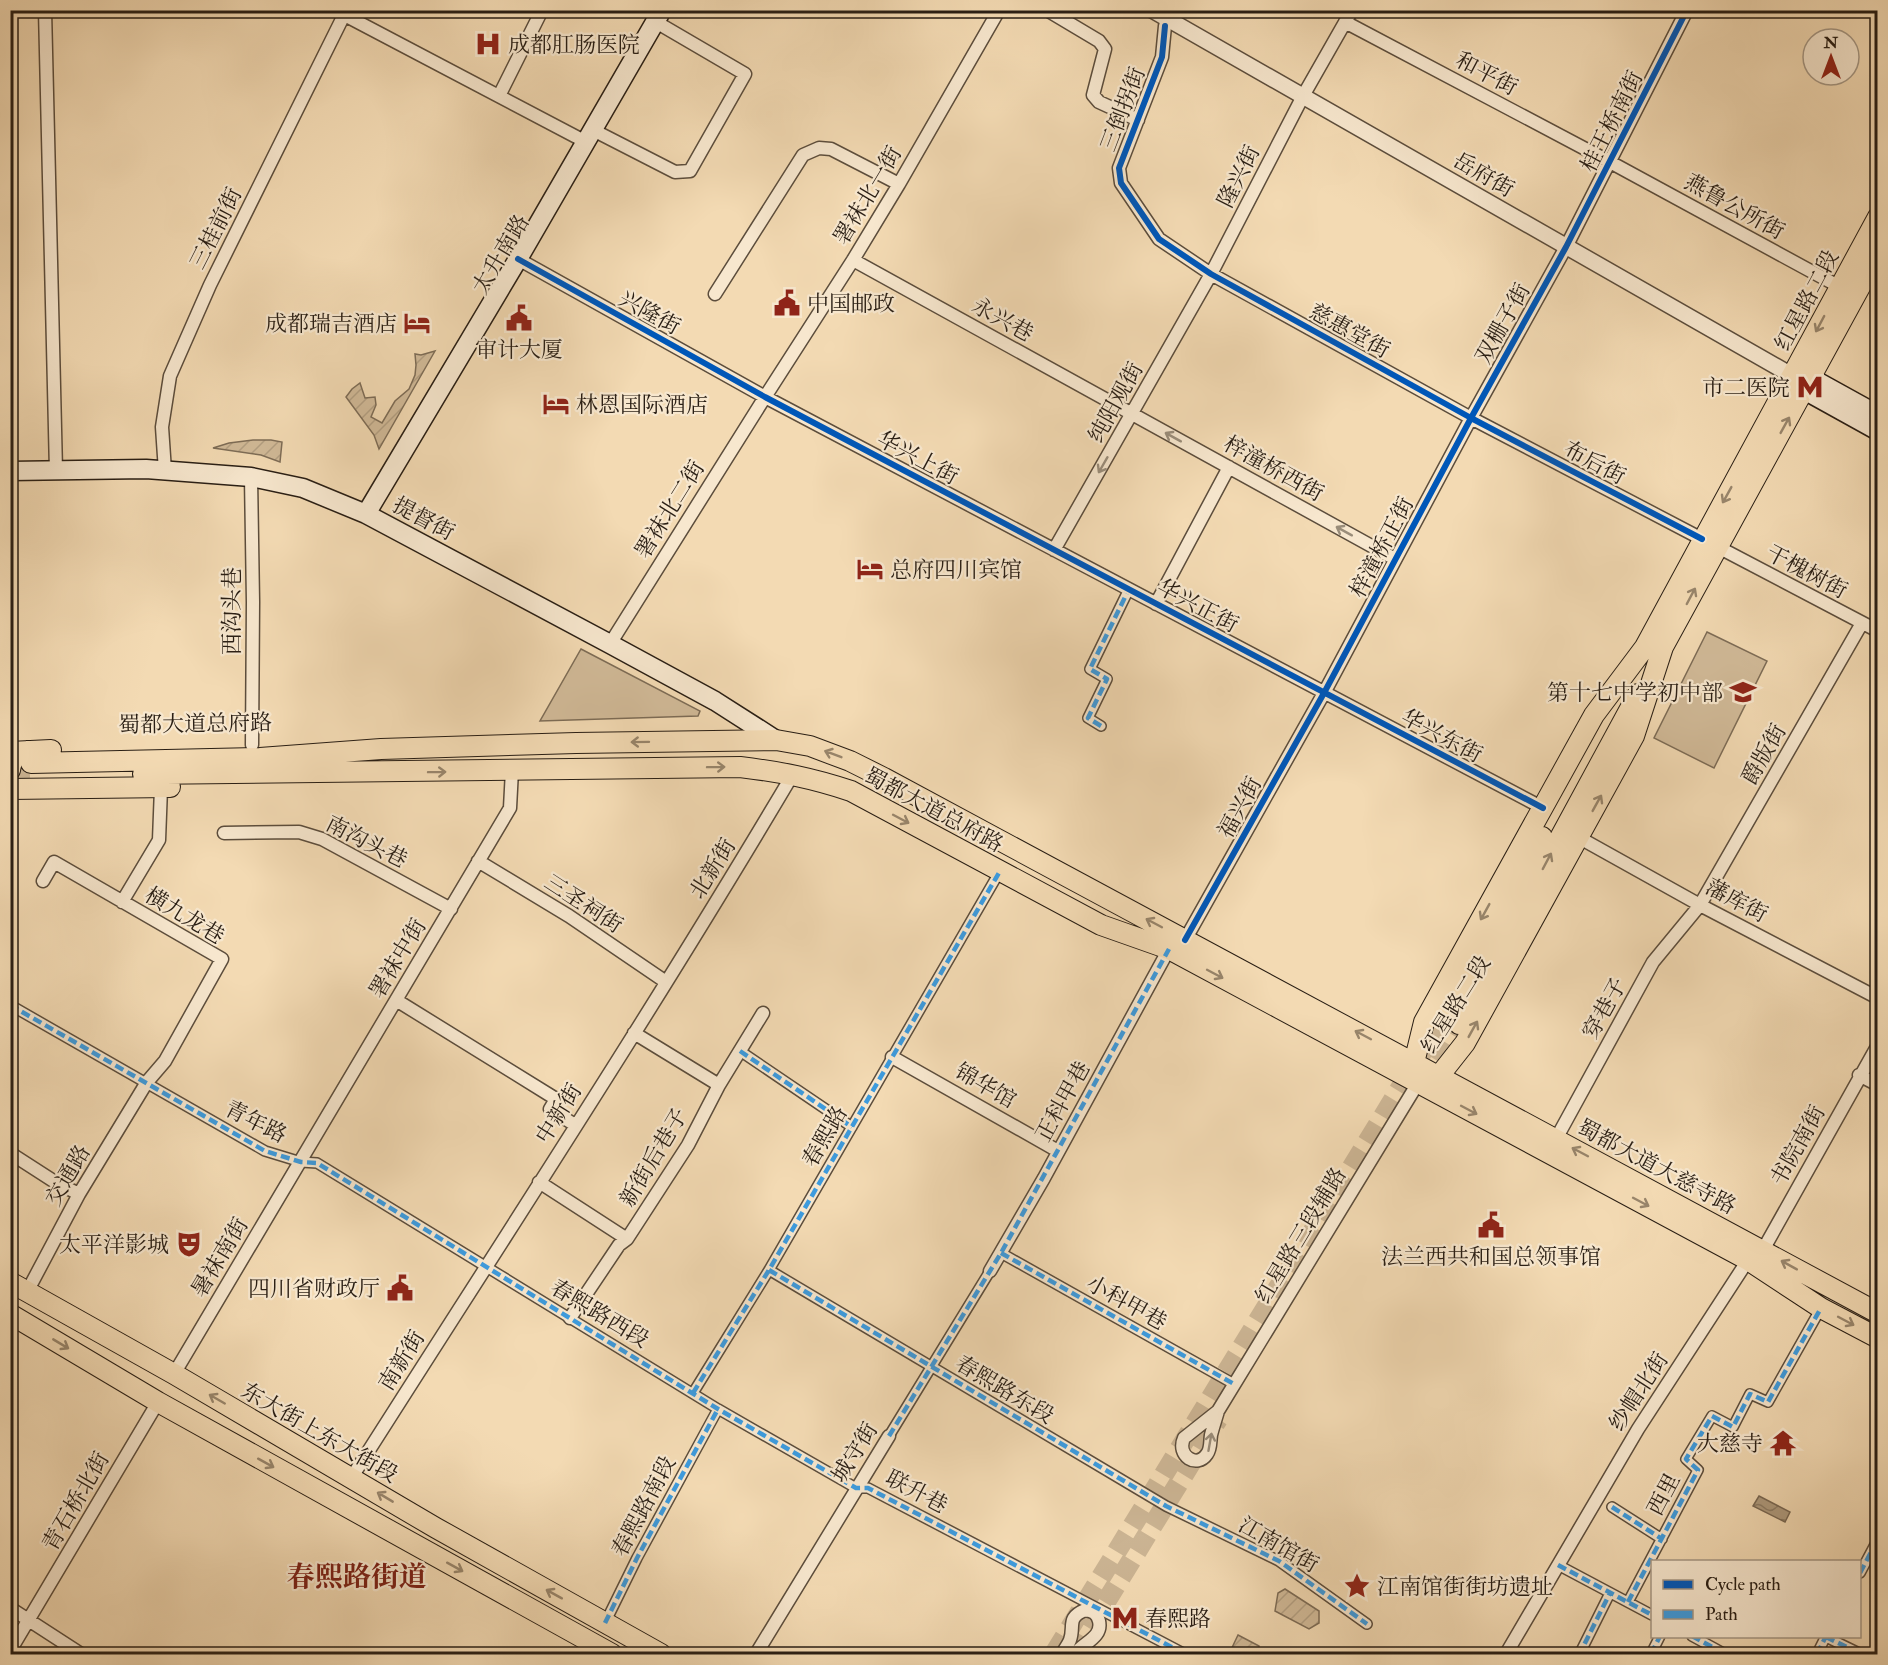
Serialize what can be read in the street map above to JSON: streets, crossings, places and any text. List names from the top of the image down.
{
  "streets": {
    "main road": [
      "太升南路",
      "红星路二段",
      "提督街",
      "蜀都大道总府路",
      "蜀都大道大慈寺路",
      "东大街上东大街段"
    ],
    "street": [
      "和平街",
      "三倒拐街",
      "桂王桥南街",
      "岳府街",
      "隆兴街",
      "署袜北一街",
      "燕鲁公所街",
      "三桂前街",
      "兴隆街",
      "永兴巷",
      "双栅子街",
      "慈惠堂街",
      "纯阳观街",
      "华兴上街",
      "布后街",
      "梓潼桥西街",
      "署袜北二街",
      "梓潼桥正街",
      "干槐树街",
      "华兴正街",
      "西沟头巷",
      "华兴东街",
      "爵版街",
      "福兴街",
      "南沟头巷",
      "北新街",
      "藩库街",
      "三圣祠街",
      "横九龙巷",
      "署袜中街",
      "穿巷子",
      "锦华馆",
      "正科甲巷",
      "中新街",
      "青年路",
      "春熙路",
      "书院南街",
      "新街后巷子",
      "交通路",
      "红星路三段辅路",
      "暑袜南街",
      "小科甲巷",
      "春熙路西段",
      "南新街",
      "春熙路东段",
      "纱帽北街",
      "城守街",
      "联升巷",
      "西里",
      "青石桥北街",
      "春熙路南段",
      "江南馆街"
    ]
  },
  "crossings": [
    ["和平街", "桂王桥南街"],
    ["和平街", "隆兴街"],
    ["和平街", "燕鲁公所街"],
    ["三倒拐街", "隆兴街"],
    ["三倒拐街", "慈惠堂街"],
    ["三倒拐街", "纯阳观街"],
    ["桂王桥南街", "岳府街"],
    ["桂王桥南街", "燕鲁公所街"],
    ["桂王桥南街", "双栅子街"],
    ["岳府街", "隆兴街"],
    ["岳府街", "红星路二段"],
    ["岳府街", "双栅子街"],
    ["隆兴街", "慈惠堂街"],
    ["隆兴街", "纯阳观街"],
    ["署袜北一街", "兴隆街"],
    ["署袜北一街", "永兴巷"],
    ["署袜北一街", "华兴上街"],
    ["署袜北一街", "署袜北二街"],
    ["燕鲁公所街", "红星路二段"],
    ["三桂前街", "提督街"],
    ["太升南路", "兴隆街"],
    ["太升南路", "提督街"],
    ["红星路二段", "布后街"],
    ["红星路二段", "干槐树街"],
    ["红星路二段", "蜀都大道总府路"],
    ["红星路二段", "华兴东街"],
    ["红星路二段", "藩库街"],
    ["红星路二段", "蜀都大道大慈寺路"],
    ["红星路二段", "红星路三段辅路"],
    ["兴隆街", "华兴上街"],
    ["兴隆街", "署袜北二街"],
    ["永兴巷", "纯阳观街"],
    ["永兴巷", "梓潼桥西街"],
    ["双栅子街", "慈惠堂街"],
    ["双栅子街", "布后街"],
    ["双栅子街", "梓潼桥正街"],
    ["慈惠堂街", "纯阳观街"],
    ["慈惠堂街", "布后街"],
    ["慈惠堂街", "梓潼桥正街"],
    ["纯阳观街", "华兴上街"],
    ["纯阳观街", "梓潼桥西街"],
    ["纯阳观街", "华兴正街"],
    ["华兴上街", "署袜北二街"],
    ["华兴上街", "华兴正街"],
    ["布后街", "梓潼桥正街"],
    ["布后街", "干槐树街"],
    ["梓潼桥西街", "梓潼桥正街"],
    ["署袜北二街", "提督街"],
    ["提督街", "西沟头巷"],
    ["提督街", "蜀都大道总府路"],
    ["梓潼桥正街", "华兴正街"],
    ["梓潼桥正街", "华兴东街"],
    ["梓潼桥正街", "福兴街"],
    ["干槐树街", "爵版街"],
    ["华兴正街", "华兴东街"],
    ["华兴正街", "福兴街"],
    ["西沟头巷", "蜀都大道总府路"],
    ["蜀都大道总府路", "福兴街"],
    ["蜀都大道总府路", "北新街"],
    ["蜀都大道总府路", "署袜中街"],
    ["蜀都大道总府路", "正科甲巷"],
    ["蜀都大道总府路", "春熙路"],
    ["蜀都大道总府路", "蜀都大道大慈寺路"],
    ["蜀都大道总府路", "红星路三段辅路"],
    ["华兴东街", "福兴街"],
    ["爵版街", "藩库街"],
    ["爵版街", "穿巷子"],
    ["福兴街", "正科甲巷"],
    ["南沟头巷", "署袜中街"],
    ["北新街", "三圣祠街"],
    ["北新街", "中新街"],
    ["藩库街", "穿巷子"],
    ["三圣祠街", "署袜中街"],
    ["三圣祠街", "中新街"],
    ["横九龙巷", "青年路"],
    ["横九龙巷", "交通路"],
    ["署袜中街", "青年路"],
    ["署袜中街", "暑袜南街"],
    ["穿巷子", "蜀都大道大慈寺路"],
    ["锦华馆", "正科甲巷"],
    ["锦华馆", "春熙路"],
    ["正科甲巷", "小科甲巷"],
    ["正科甲巷", "城守街"],
    ["中新街", "青年路"],
    ["中新街", "春熙路西段"],
    ["中新街", "南新街"],
    ["青年路", "交通路"],
    ["青年路", "暑袜南街"],
    ["青年路", "春熙路西段"],
    ["青年路", "南新街"],
    ["春熙路", "春熙路西段"],
    ["春熙路", "春熙路东段"],
    ["书院南街", "蜀都大道大慈寺路"],
    ["书院南街", "纱帽北街"],
    ["新街后巷子", "春熙路西段"],
    ["蜀都大道大慈寺路", "红星路三段辅路"],
    ["蜀都大道大慈寺路", "纱帽北街"],
    ["蜀都大道大慈寺路", "西里"],
    ["交通路", "东大街上东大街段"],
    ["红星路三段辅路", "小科甲巷"],
    ["暑袜南街", "东大街上东大街段"],
    ["春熙路西段", "南新街"],
    ["南新街", "东大街上东大街段"],
    ["春熙路东段", "城守街"],
    ["春熙路东段", "江南馆街"],
    ["东大街上东大街段", "春熙路南段"],
    ["城守街", "联升巷"],
    ["联升巷", "春熙路南段"]
  ],
  "one_way": ["纯阳观街", "梓潼桥西街"],
  "districts": ["春熙路街道"],
  "places": {
    "hospital": ["成都肛肠医院"],
    "public building": [
      "中国邮政",
      "审计大厦",
      "法兰西共和国总领事馆",
      "四川省财政厅"
    ],
    "hotel": ["成都瑞吉酒店", "林恩国际酒店", "总府四川宾馆"],
    "metro station": ["市二医院", "春熙路"],
    "school or university": ["第十七中学初中部"],
    "theatre": ["太平洋影城"],
    "temple": ["大慈寺"],
    "place": ["江南馆街街坊遗址"]
  },
  "legend": ["Cycle path", "Path"],
  "north": "top"
}
